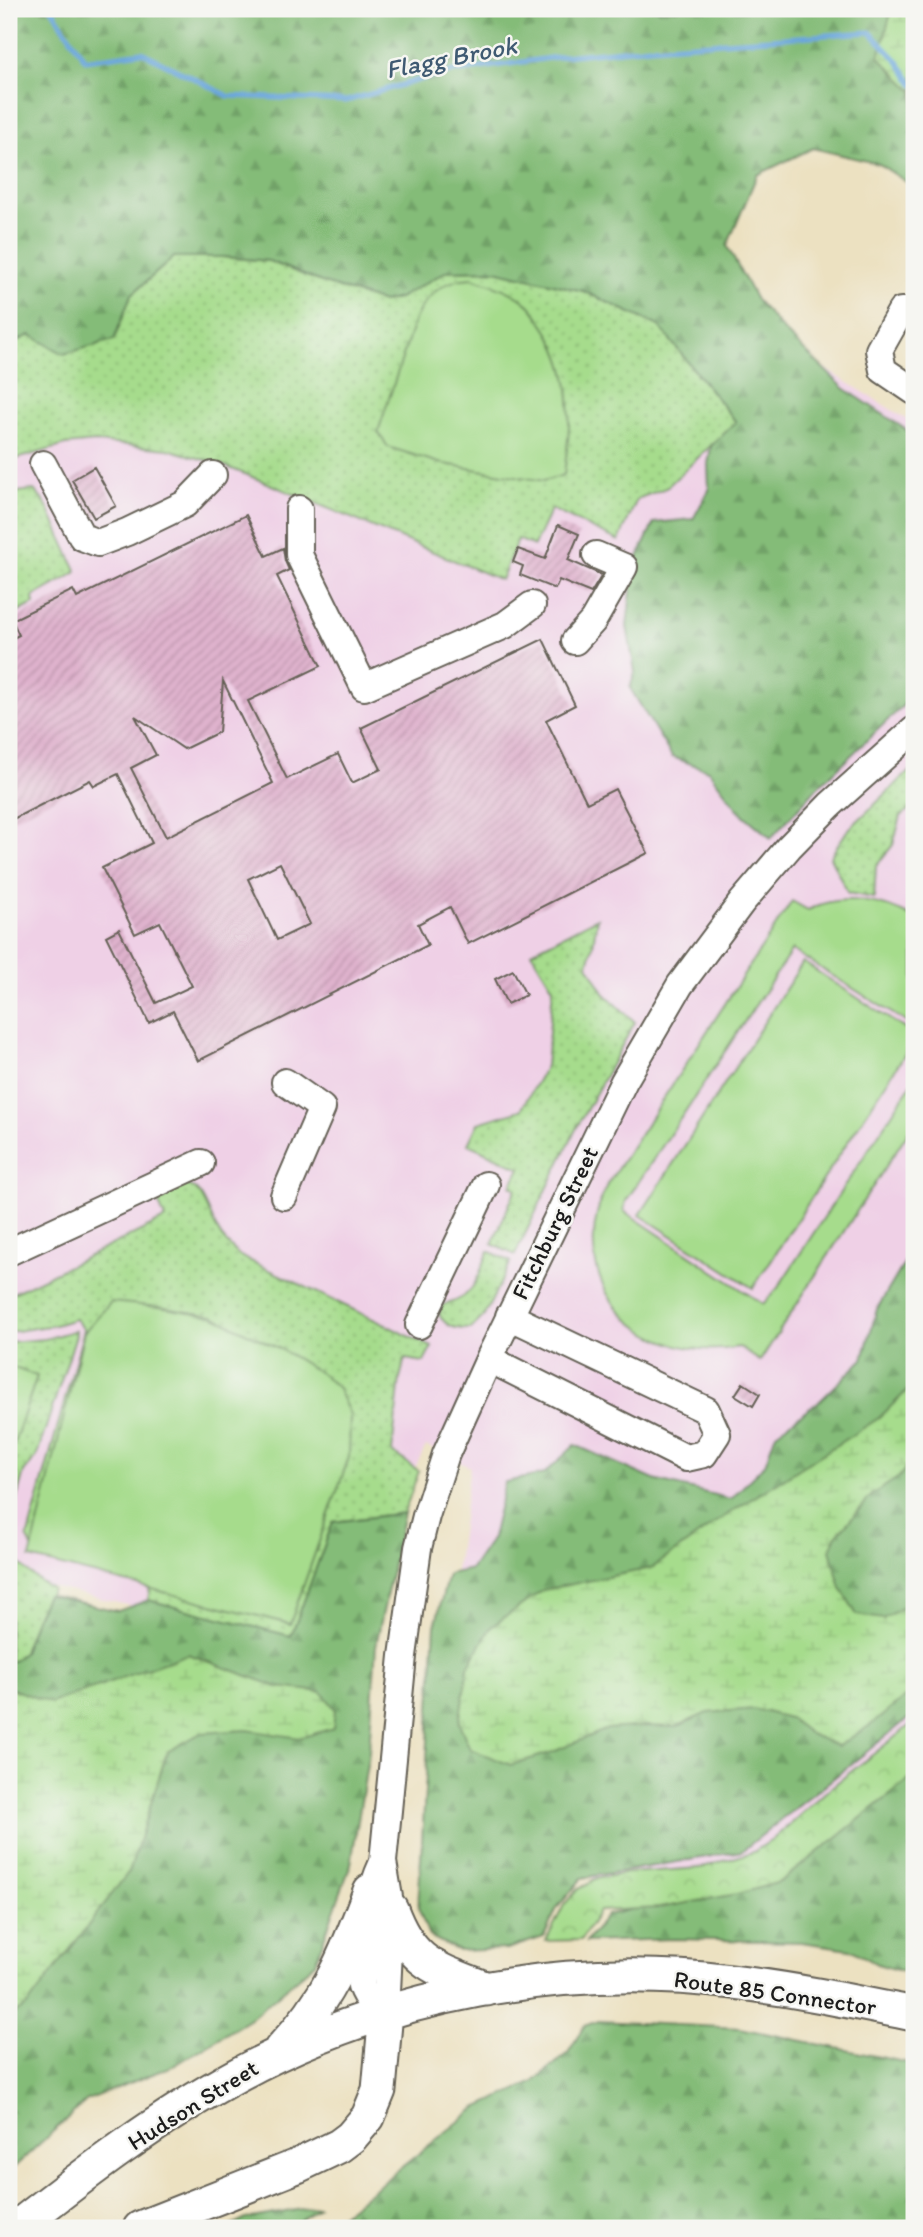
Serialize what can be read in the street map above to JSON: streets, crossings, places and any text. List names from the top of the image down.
{
  "streets": {
    "main road": ["Route 85 Connector", "Hudson Street"],
    "street": ["Fitchburg Street"]
  },
  "crossings": [
    ["Route 85 Connector", "Hudson Street"]
  ],
  "water": ["Flagg Brook"]
}
